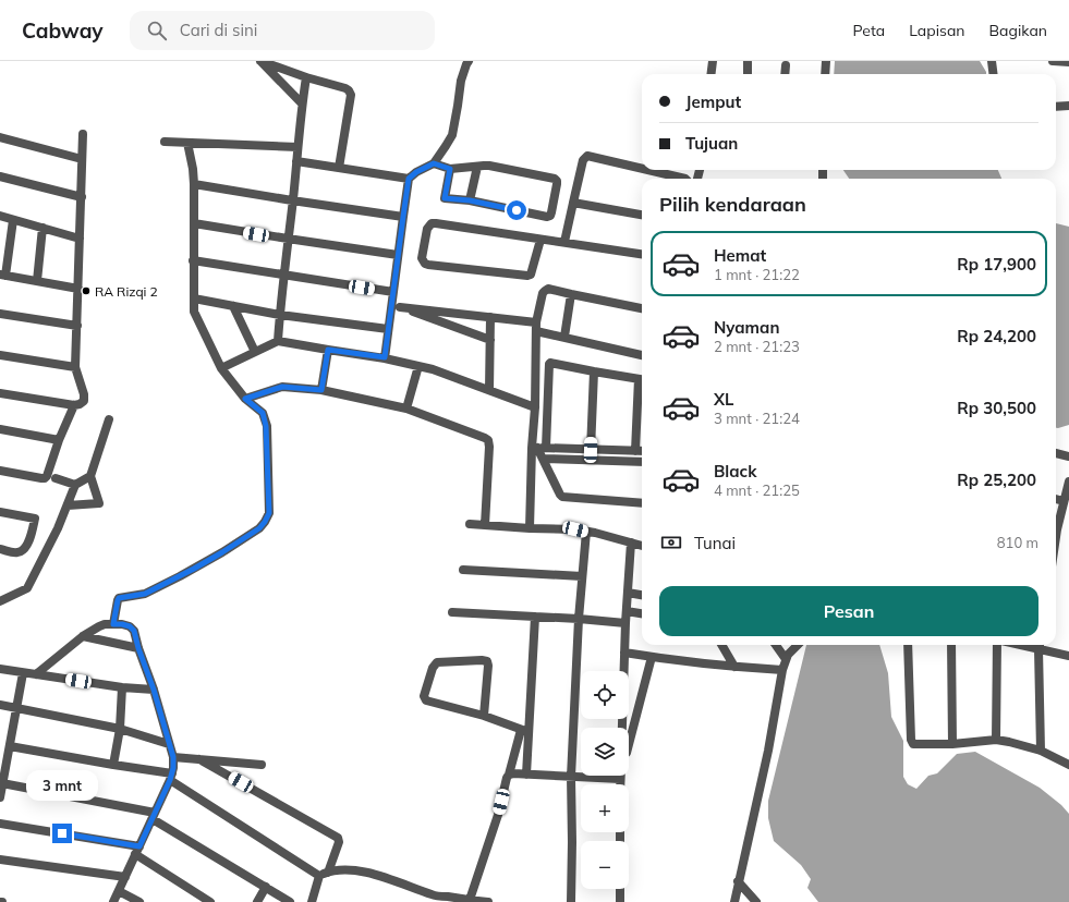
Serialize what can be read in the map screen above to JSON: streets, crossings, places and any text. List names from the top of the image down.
{
  "places": ["RA Rizqi 2"],
  "page": {
    "header": "Cabway",
    "search": "Cari di sini",
    "nav": ["Peta", "Lapisan", "Bagikan"],
    "banner": ["Jemput", "Tujuan"],
    "heading": "Pilih kendaraan",
    "list": [
      {
        "name": "Hemat",
        "note": "1 mnt · 21:22",
        "value": "Rp 17,900"
      },
      {
        "name": "Nyaman",
        "note": "2 mnt · 21:23",
        "value": "Rp 24,200"
      },
      {
        "name": "XL",
        "note": "3 mnt · 21:24",
        "value": "Rp 30,500"
      },
      {
        "name": "Black",
        "note": "4 mnt · 21:25",
        "value": "Rp 25,200"
      }
    ],
    "pay": ["Tunai", "810 m"],
    "buttons": "Pesan",
    "map_buttons": ["+", "−"],
    "bubble": "3 mnt"
  }
}
